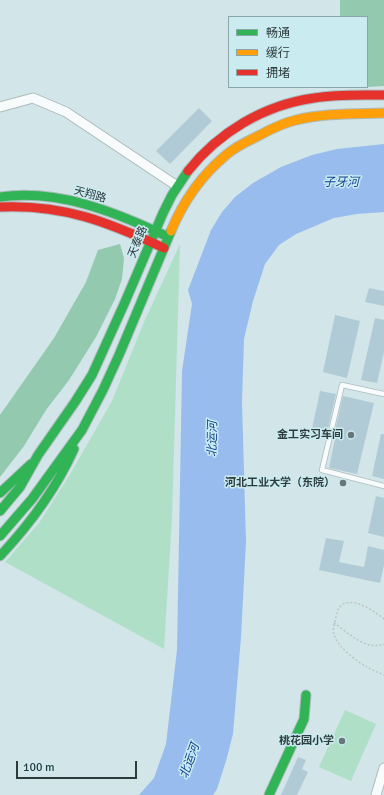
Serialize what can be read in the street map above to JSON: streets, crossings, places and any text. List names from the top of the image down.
{
  "streets": {
    "main road": ["天翔路", "天泰路"]
  },
  "crossings": [
    ["天翔路", "天泰路"]
  ],
  "water": ["子牙河", "北运河"],
  "places": ["金工实习车间", "河北工业大学（东院）", "桃花园小学"],
  "legend": ["畅通", "缓行", "拥堵"],
  "scale_bar": "100 m"
}
